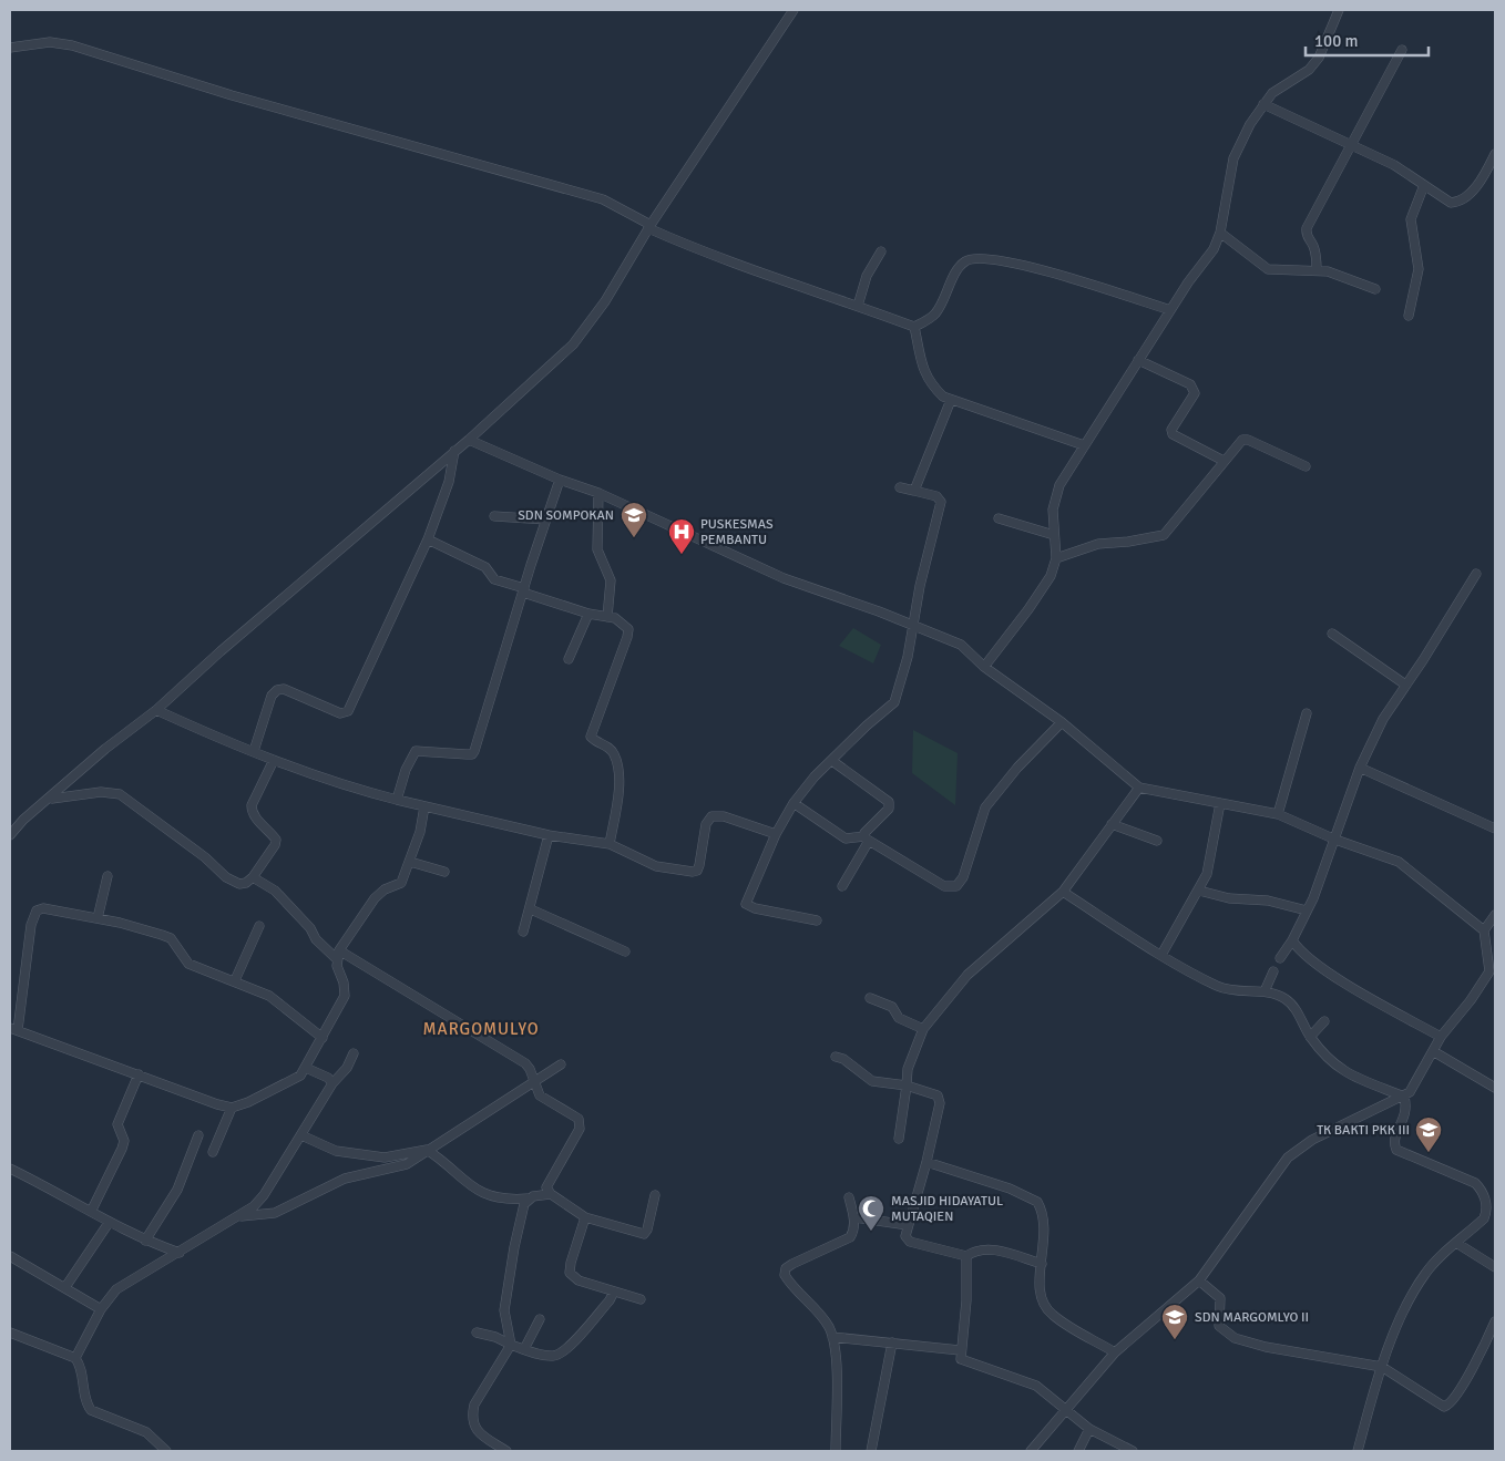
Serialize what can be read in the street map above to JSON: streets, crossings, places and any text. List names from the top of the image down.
{
  "districts": ["MARGOMULYO"],
  "places": {
    "school or university": ["SDN SOMPOKAN", "TK BAKTI PKK III", "SDN MARGOMLYO II"],
    "hospital": ["PUSKESMAS PEMBANTU"],
    "mosque": ["MASJID HIDAYATUL MUTAQIEN"]
  },
  "scale_bar": "100 m"
}
